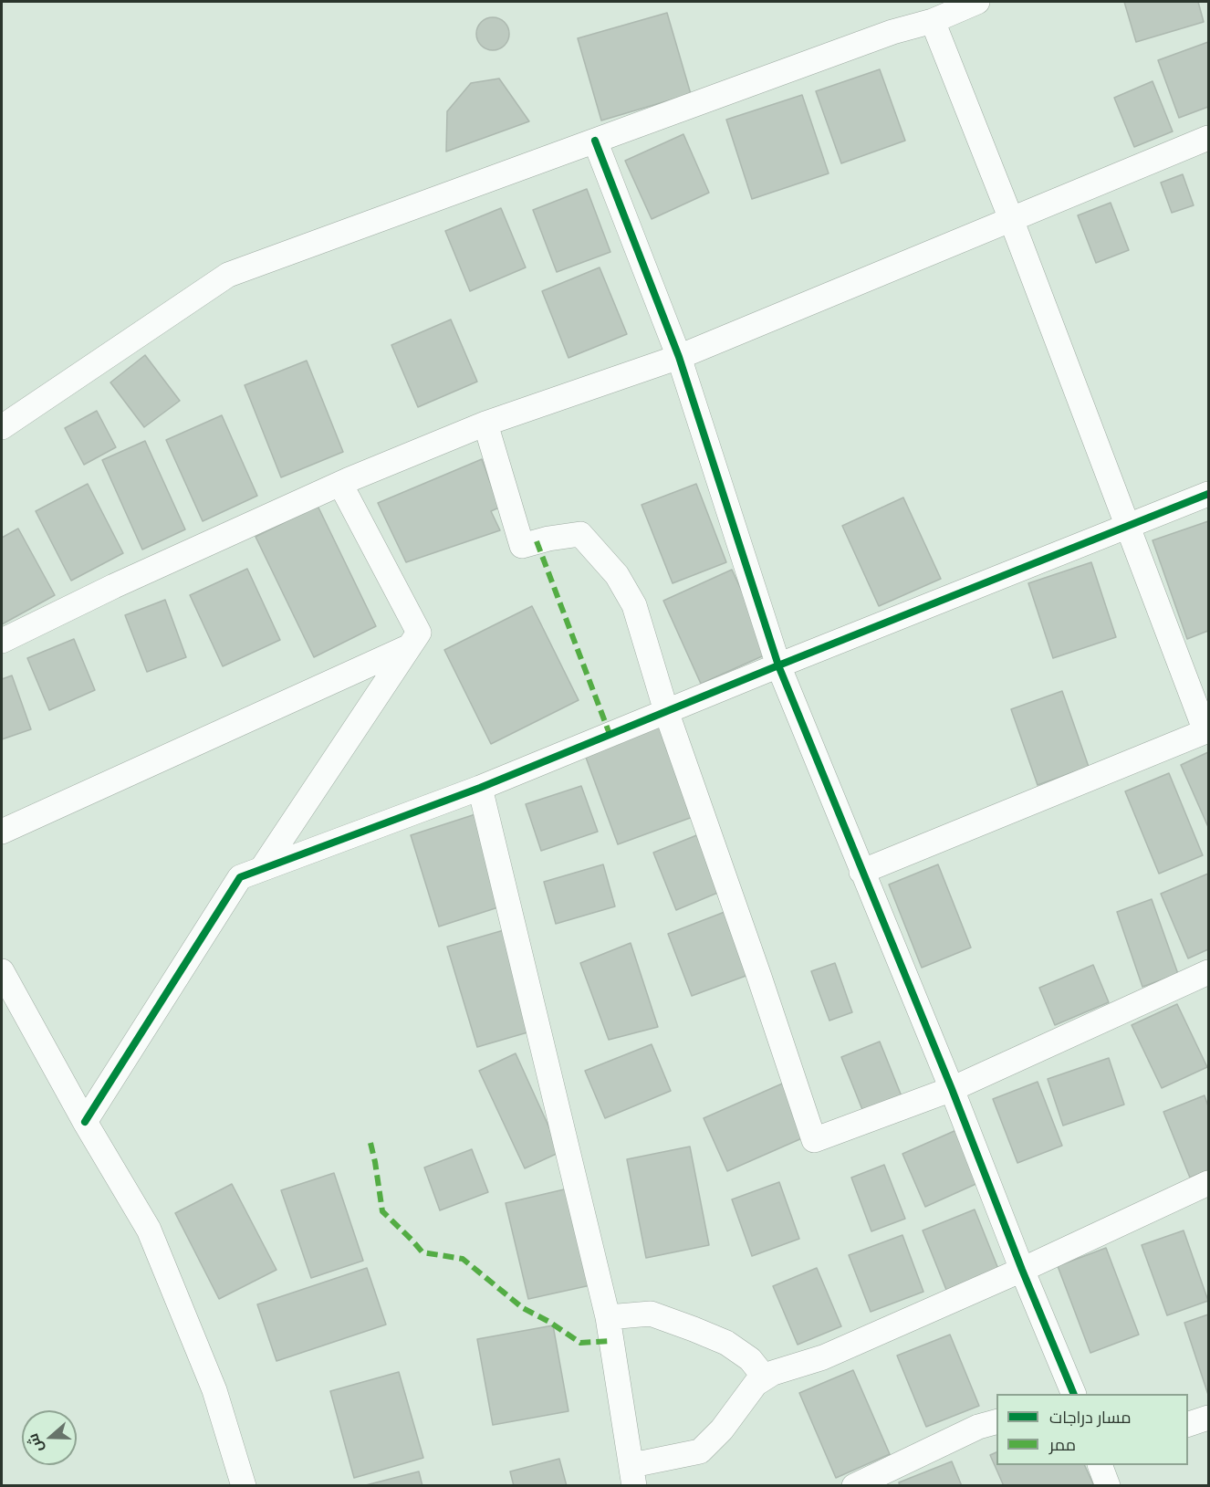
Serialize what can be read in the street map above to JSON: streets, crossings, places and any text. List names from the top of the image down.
{
  "legend": ["مسار دراجات", "ممر"],
  "north": "left"
}
